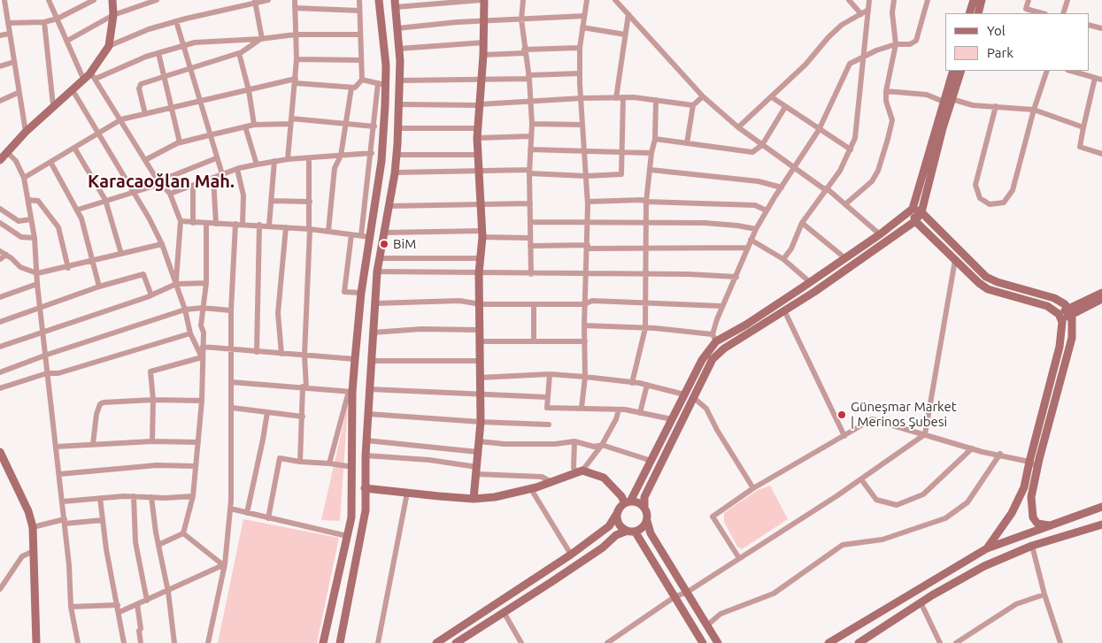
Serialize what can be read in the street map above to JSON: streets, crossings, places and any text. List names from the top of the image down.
{
  "districts": ["Karacaoğlan Mah."],
  "places": ["BiM", "Güneşmar Market | Merinos Şubesi"],
  "legend": ["Yol", "Park"]
}
